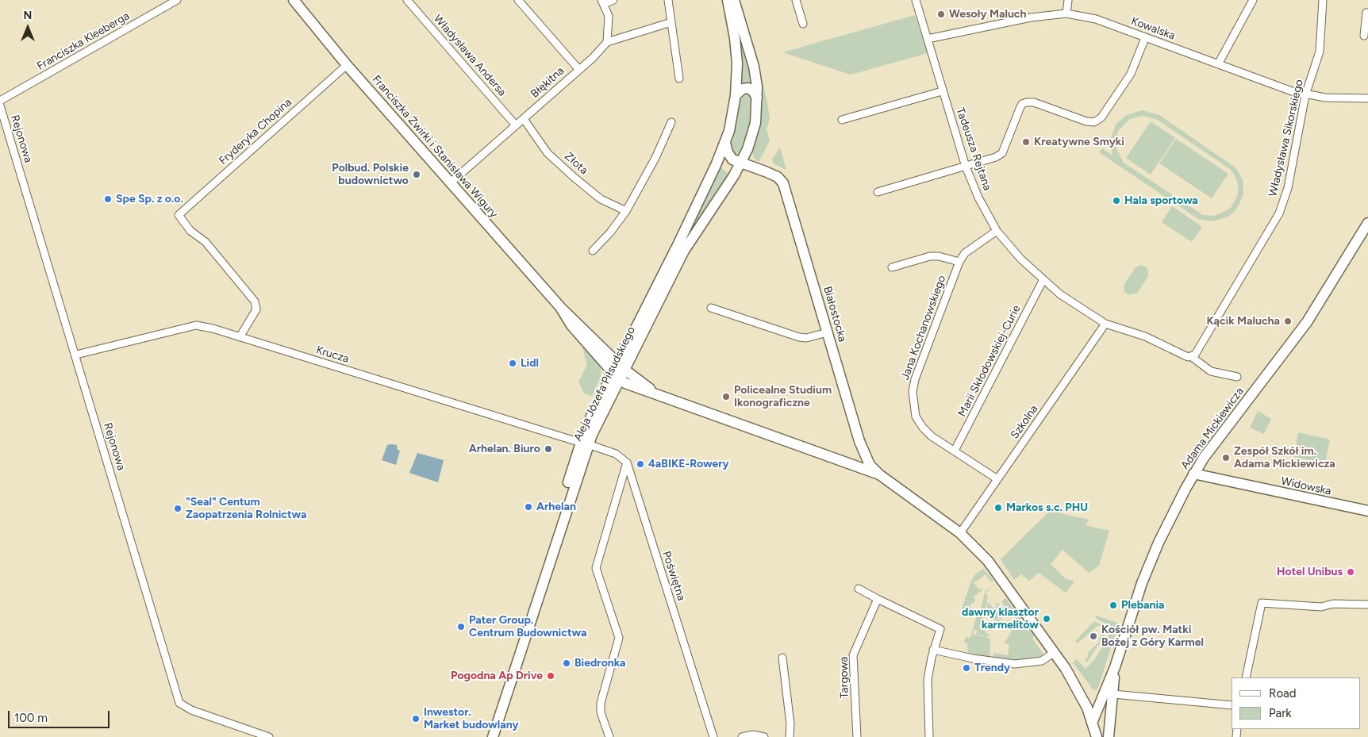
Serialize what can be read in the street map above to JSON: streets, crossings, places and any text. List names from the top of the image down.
{
  "streets": {
    "main road": [
      "Franciszka Żwirki i Stanisława Wigury",
      "Białostocka",
      "Aleja Józefa Piłsudskiego",
      "Adama Mickiewicza",
      "Widowska"
    ],
    "street": [
      "Kowalska",
      "Franciszka Kleeberga",
      "Władysława Andersa",
      "Błękitna",
      "Fryderyka Chopina",
      "Władysława Sikorskiego",
      "Rejonowa",
      "Tadeusza Rejtana",
      "Złota",
      "Jana Kochanowskiego",
      "Krucza",
      "Marii Skłodowskiej-Curie",
      "Szkolna",
      "Poświętna",
      "Targowa"
    ]
  },
  "crossings": [
    ["Kowalska", "Władysława Sikorskiego"],
    ["Kowalska", "Tadeusza Rejtana"],
    ["Władysława Andersa", "Błękitna"],
    ["Błękitna", "Franciszka Żwirki i Stanisława Wigury"],
    ["Błękitna", "Złota"],
    ["Fryderyka Chopina", "Franciszka Żwirki i Stanisława Wigury"],
    ["Fryderyka Chopina", "Krucza"],
    ["Władysława Sikorskiego", "Tadeusza Rejtana"],
    ["Rejonowa", "Krucza"],
    ["Franciszka Żwirki i Stanisława Wigury", "Białostocka"],
    ["Franciszka Żwirki i Stanisława Wigury", "Aleja Józefa Piłsudskiego"],
    ["Franciszka Żwirki i Stanisława Wigury", "Szkolna"],
    ["Franciszka Żwirki i Stanisława Wigury", "Adama Mickiewicza"],
    ["Tadeusza Rejtana", "Jana Kochanowskiego"],
    ["Tadeusza Rejtana", "Marii Skłodowskiej-Curie"],
    ["Tadeusza Rejtana", "Szkolna"],
    ["Białostocka", "Aleja Józefa Piłsudskiego"],
    ["Jana Kochanowskiego", "Marii Skłodowskiej-Curie"],
    ["Jana Kochanowskiego", "Szkolna"],
    ["Krucza", "Aleja Józefa Piłsudskiego"],
    ["Adama Mickiewicza", "Widowska"]
  ],
  "places": [
    "Wesoły Maluch",
    "Kreatywne Smyki",
    "Polbud. Polskie budownictwo",
    "Spe Sp. z o.o.",
    "Hala sportowa",
    "Kącik Malucha",
    "Lidl",
    "Policealne Studium Ikonograficzne",
    "Arhelan. Biuro",
    "Zespół Szkół im. Adama Mickiewicza",
    "4aBIKE-Rowery",
    "Arhelan",
    "Markos s.c. PHU",
    "\"Seal\" Centum Zaopatrzenia Rolnictwa",
    "Hotel Unibus",
    "Plebania",
    "dawny klasztor karmelitów",
    "Pater Group. Centrum Budownictwa",
    "Kościół pw. Matki Bożej z Góry Karmel",
    "Biedronka",
    "Trendy",
    "Pogodna Ap Drive",
    "Inwestor. Market budowlany"
  ],
  "legend": ["Road", "Park"],
  "scale_bar": "100 m",
  "north": "top"
}
